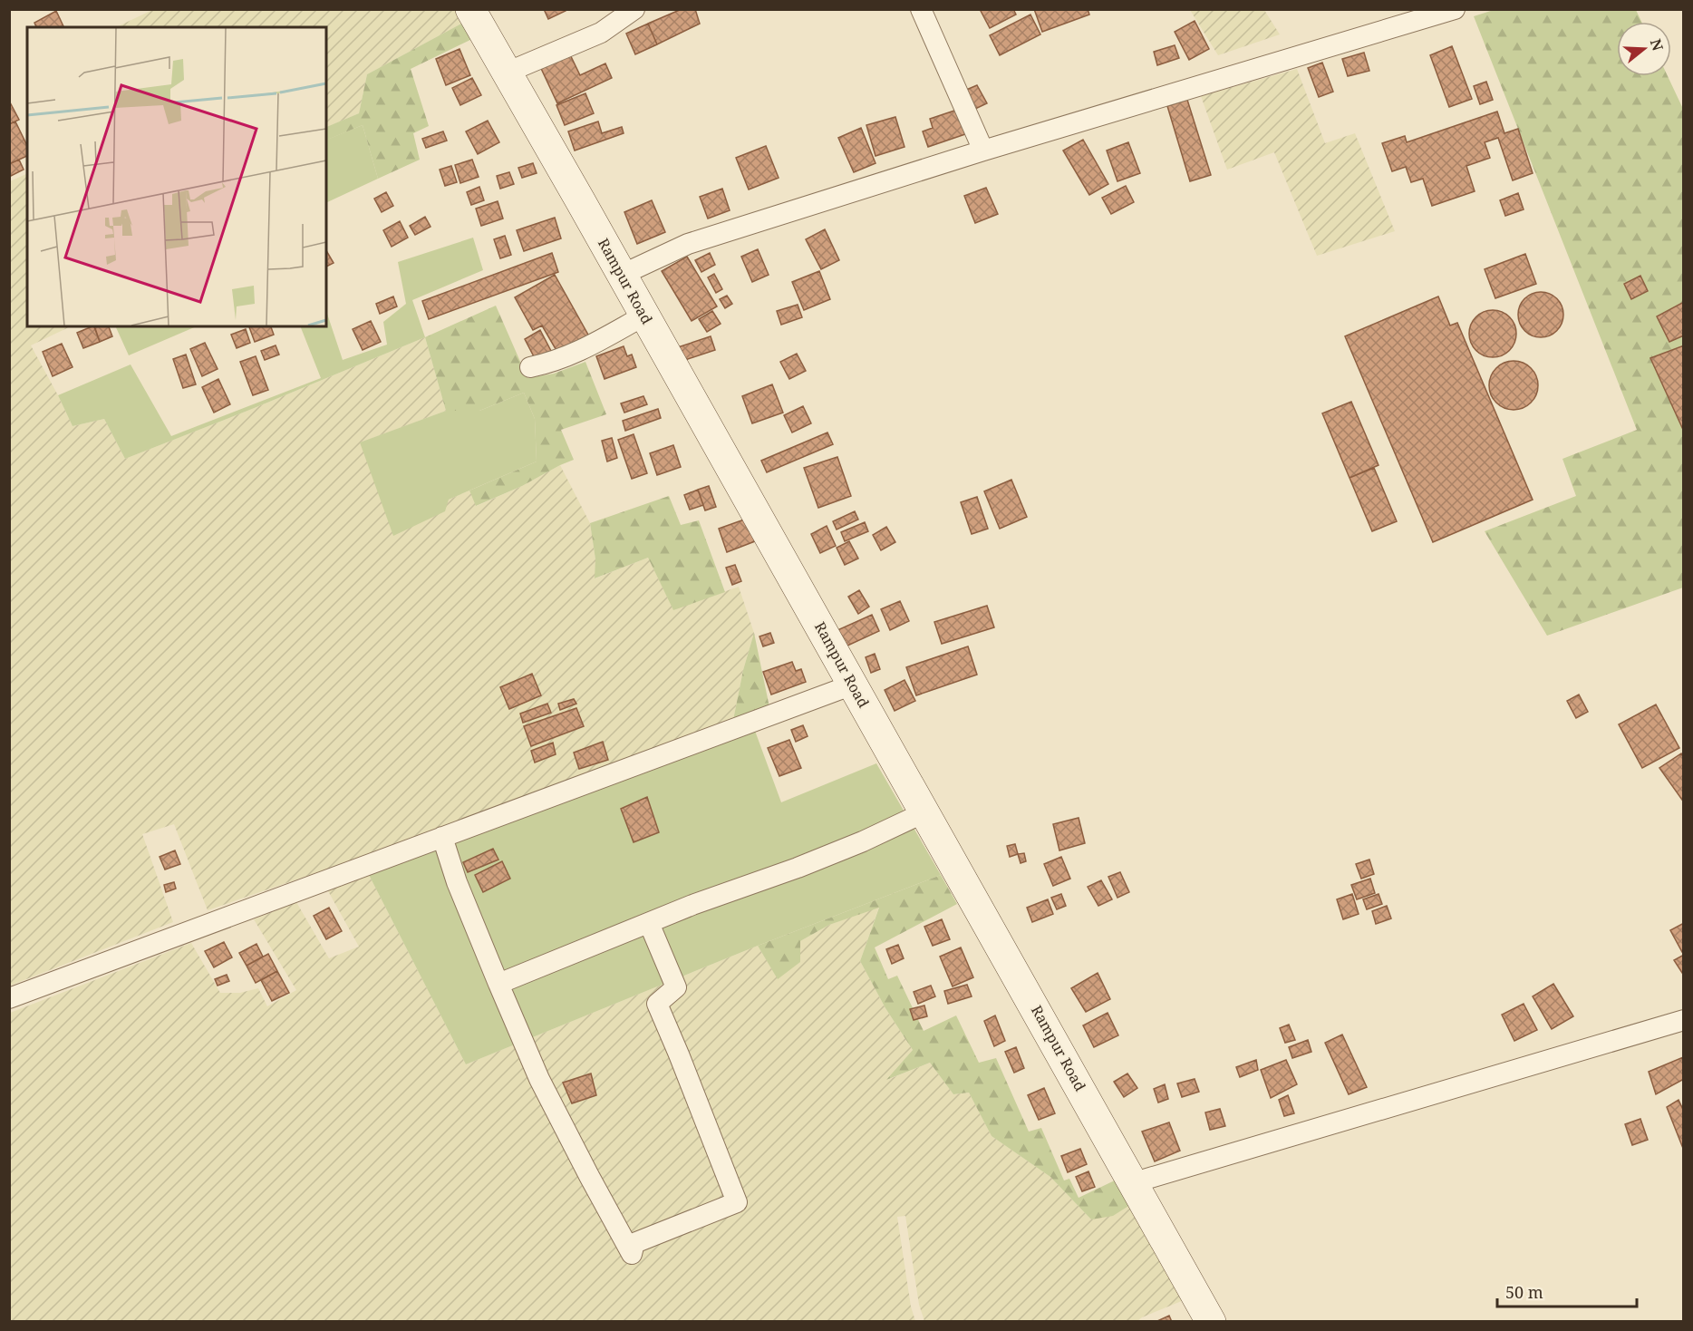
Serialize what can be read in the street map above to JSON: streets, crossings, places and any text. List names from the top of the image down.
{
  "streets": {
    "main road": ["Rampur Road"]
  },
  "scale_bar": "50 m",
  "north": "right"
}
